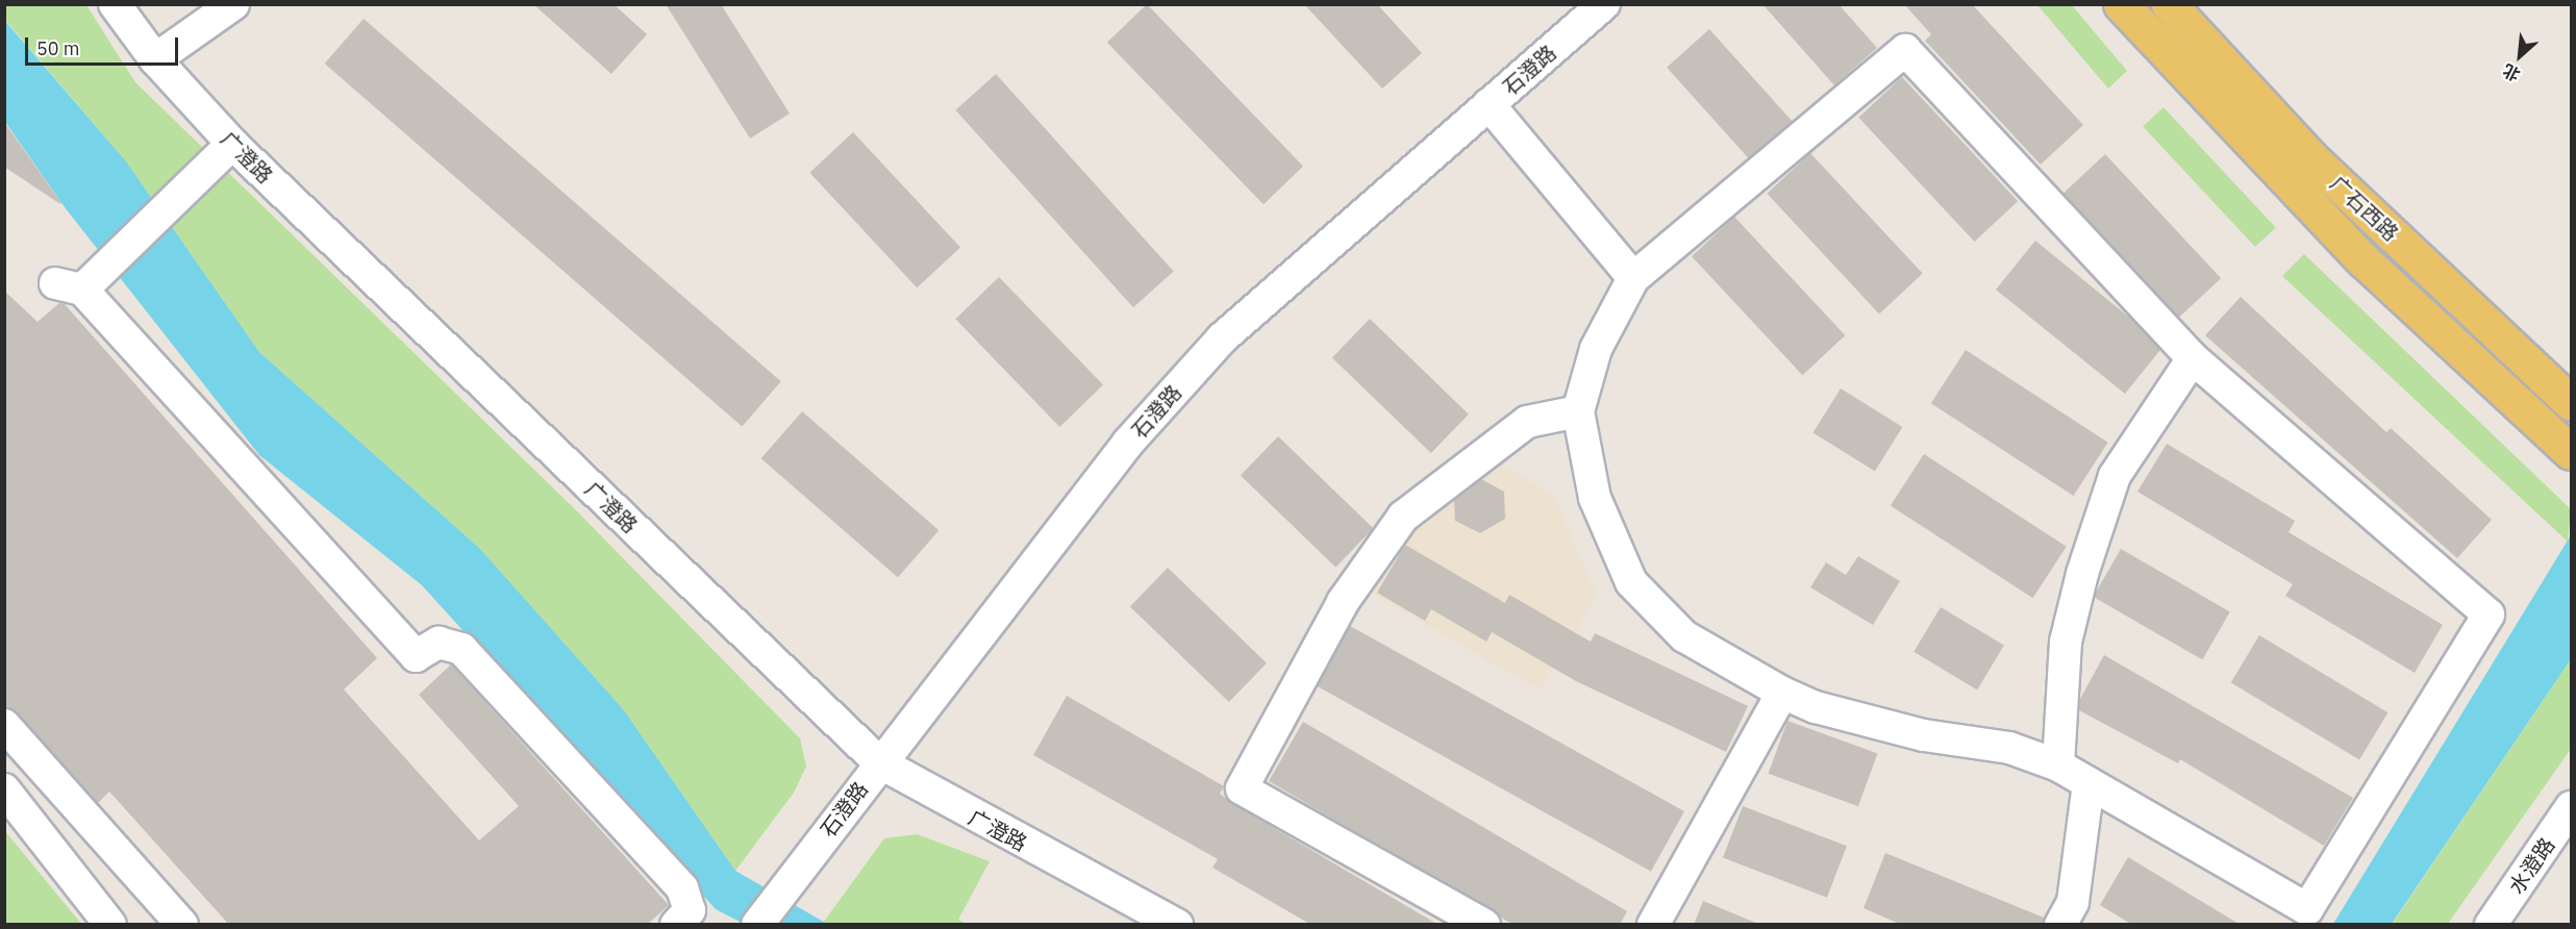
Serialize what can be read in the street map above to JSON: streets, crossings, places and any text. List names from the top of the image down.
{
  "streets": {
    "main road": ["广石西路"],
    "street": ["石澄路", "广澄路", "水澄路"]
  },
  "crossings": [
    ["石澄路", "广澄路"]
  ],
  "scale_bar": "50 m",
  "north": "bottom left"
}
